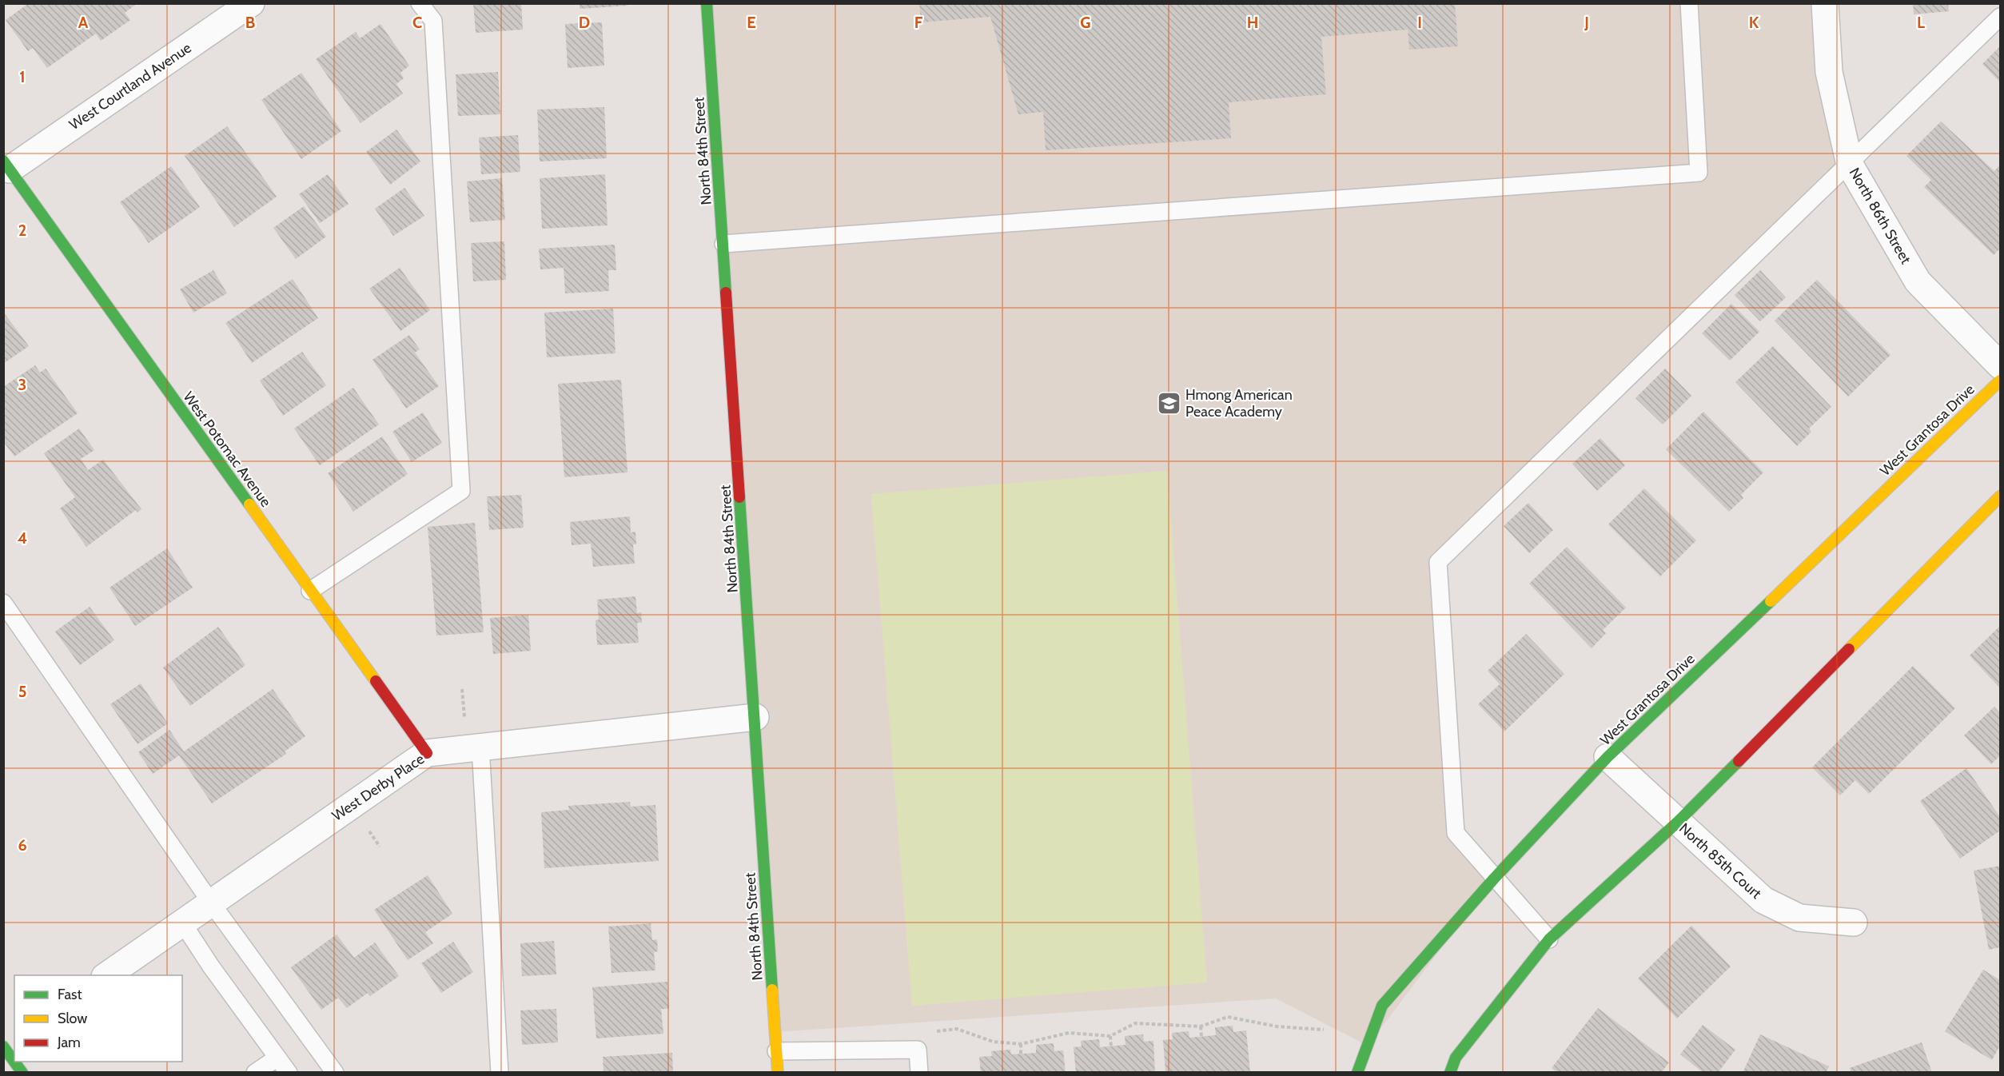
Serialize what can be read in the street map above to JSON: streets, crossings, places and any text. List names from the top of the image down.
{
  "streets": {
    "street": [
      "West Courtland Avenue",
      "North 84th Street",
      "North 86th Street",
      "West Grantosa Drive",
      "West Potomac Avenue",
      "West Derby Place",
      "North 85th Court"
    ]
  },
  "crossings": [
    ["West Courtland Avenue", "West Potomac Avenue"],
    ["North 84th Street", "West Derby Place"],
    ["West Grantosa Drive", "North 85th Court"],
    ["West Potomac Avenue", "West Derby Place"]
  ],
  "places": {
    "school or university": ["Hmong American Peace Academy"]
  },
  "legend": ["Fast", "Slow", "Jam"],
  "grid": {
    "columns": [
      "A",
      "B",
      "C",
      "D",
      "E",
      "F",
      "G",
      "H",
      "I",
      "J",
      "K",
      "L"
    ],
    "rows": [
      "1",
      "2",
      "3",
      "4",
      "5",
      "6"
    ]
  }
}
